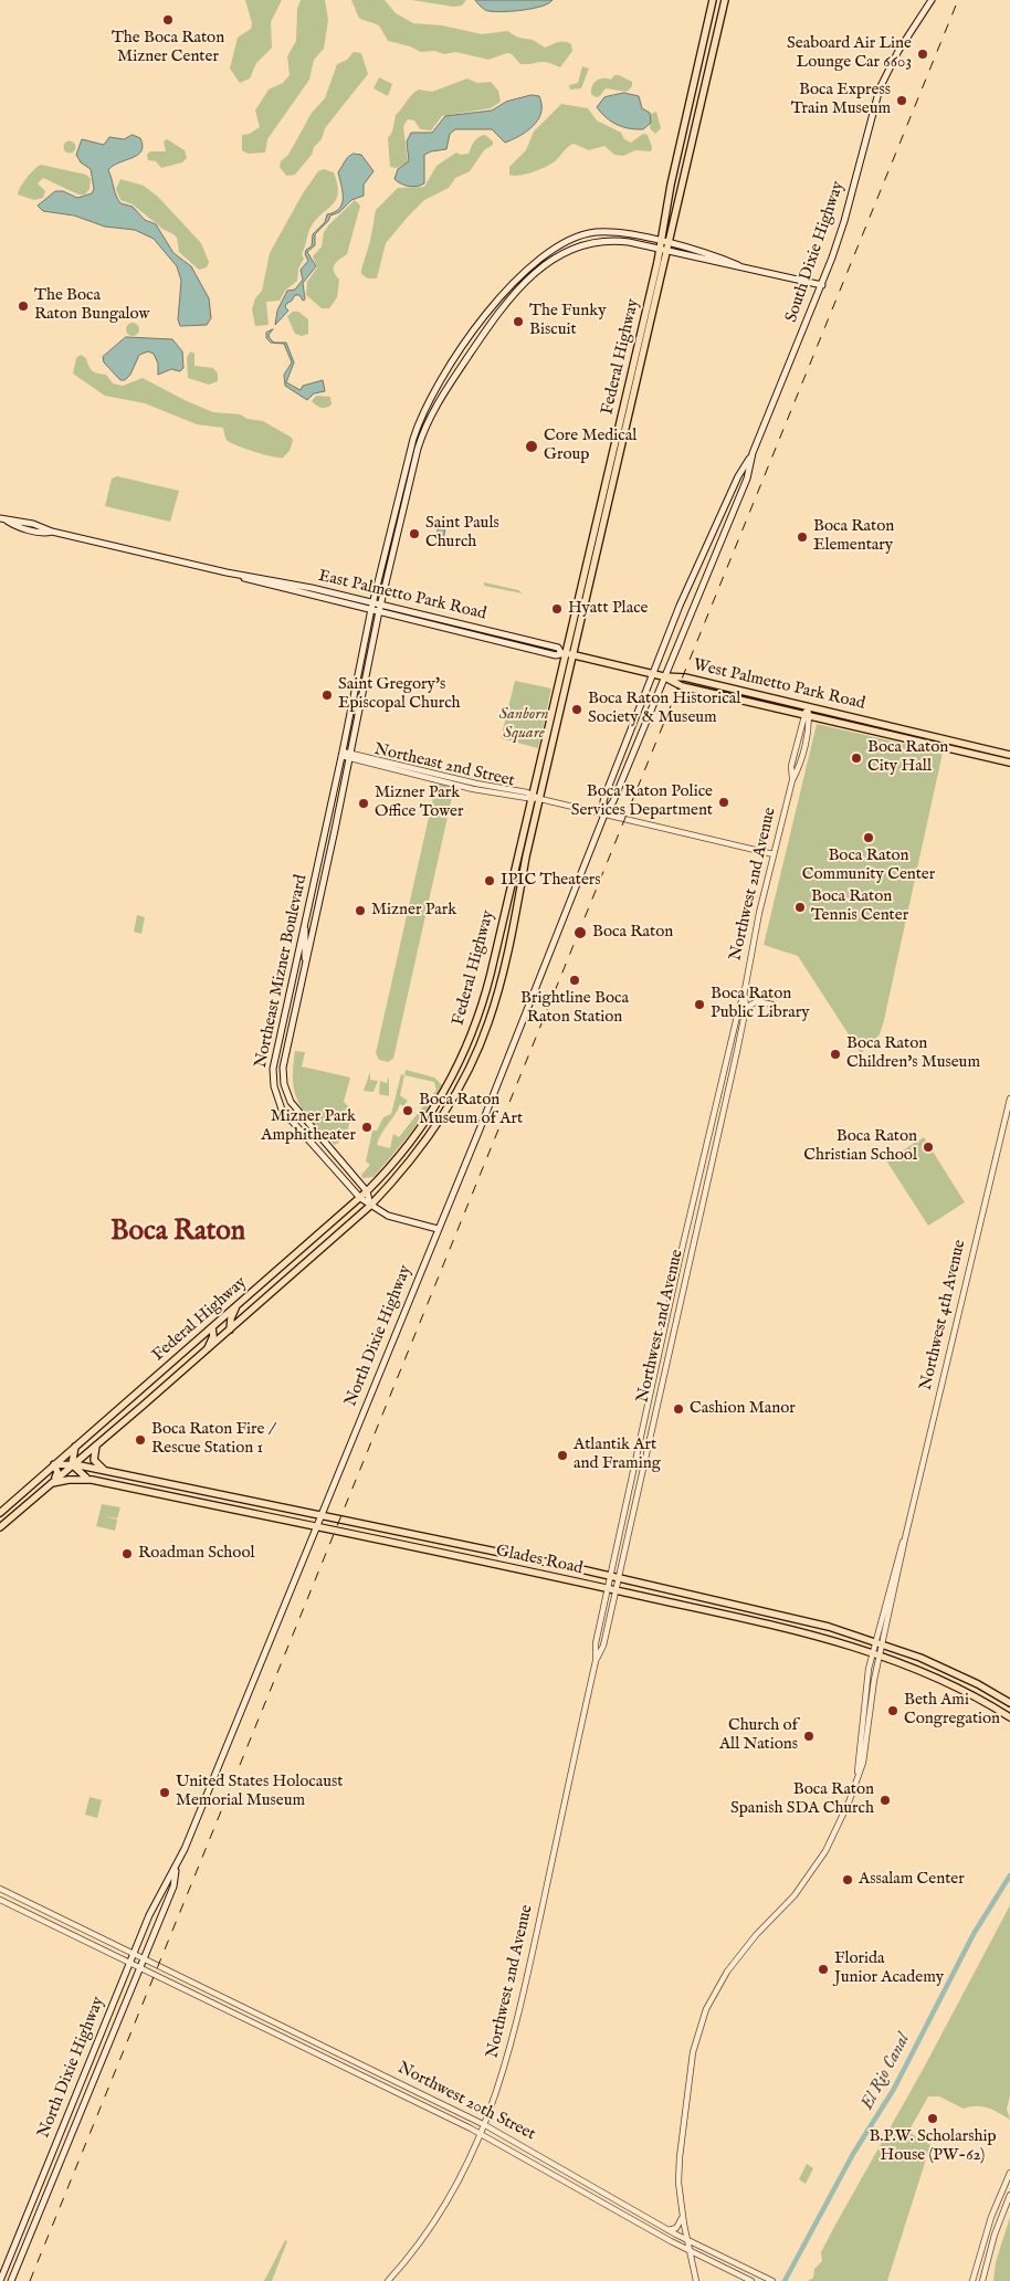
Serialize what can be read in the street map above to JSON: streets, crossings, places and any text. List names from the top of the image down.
{
  "streets": {
    "main road": [
      "South Dixie Highway",
      "Federal Highway",
      "East Palmetto Park Road",
      "West Palmetto Park Road",
      "Northeast Mizner Boulevard",
      "North Dixie Highway",
      "Glades Road"
    ],
    "street": [
      "Northeast 2nd Street",
      "Northwest 2nd Avenue",
      "Northwest 4th Avenue",
      "Northwest 20th Street"
    ]
  },
  "crossings": [
    ["South Dixie Highway", "East Palmetto Park Road"],
    ["South Dixie Highway", "West Palmetto Park Road"],
    ["South Dixie Highway", "North Dixie Highway"],
    ["Federal Highway", "East Palmetto Park Road"],
    ["Federal Highway", "Northeast 2nd Street"],
    ["Federal Highway", "Northeast Mizner Boulevard"],
    ["Federal Highway", "Glades Road"],
    ["East Palmetto Park Road", "West Palmetto Park Road"],
    ["East Palmetto Park Road", "Northeast Mizner Boulevard"],
    ["East Palmetto Park Road", "North Dixie Highway"],
    ["West Palmetto Park Road", "Northwest 2nd Avenue"],
    ["West Palmetto Park Road", "North Dixie Highway"],
    ["Northeast 2nd Street", "Northwest 2nd Avenue"],
    ["Northeast 2nd Street", "Northeast Mizner Boulevard"],
    ["Northeast 2nd Street", "North Dixie Highway"],
    ["Northwest 2nd Avenue", "Glades Road"],
    ["Northwest 2nd Avenue", "Northwest 20th Street"],
    ["Northwest 4th Avenue", "Glades Road"],
    ["Northwest 4th Avenue", "Northwest 20th Street"],
    ["North Dixie Highway", "Glades Road"],
    ["North Dixie Highway", "Northwest 20th Street"]
  ],
  "districts": ["Boca Raton"],
  "water": ["El Rio Canal"],
  "parks": ["Sanborn Square"],
  "places": [
    "The Boca Raton Mizner Center",
    "Seaboard Air Line Lounge Car 6603",
    "Boca Express Train Museum",
    "The Boca Raton Bungalow",
    "The Funky Biscuit",
    "Core Medical Group",
    "Saint Pauls Church",
    "Boca Raton Elementary",
    "Hyatt Place",
    "Saint Gregory's Episcopal Church",
    "Boca Raton Historical Society & Museum",
    "Boca Raton City Hall",
    "Boca Raton Police Services Department",
    "Mizner Park Office Tower",
    "Boca Raton Community Center",
    "IPIC Theaters",
    "Boca Raton Tennis Center",
    "Mizner Park",
    "Boca Raton",
    "Brightline Boca Raton Station",
    "Boca Raton Public Library",
    "Boca Raton Children's Museum",
    "Boca Raton Museum of Art",
    "Mizner Park Amphitheater",
    "Boca Raton Christian School",
    "Cashion Manor",
    "Boca Raton Fire / Rescue Station 1",
    "Atlantik Art and Framing",
    "Roadman School",
    "Beth Ami Congregation",
    "Church of All Nations",
    "United States Holocaust Memorial Museum",
    "Boca Raton Spanish SDA Church",
    "Assalam Center",
    "Florida Junior Academy",
    "B.P.W. Scholarship House (PW-62)"
  ]
}
